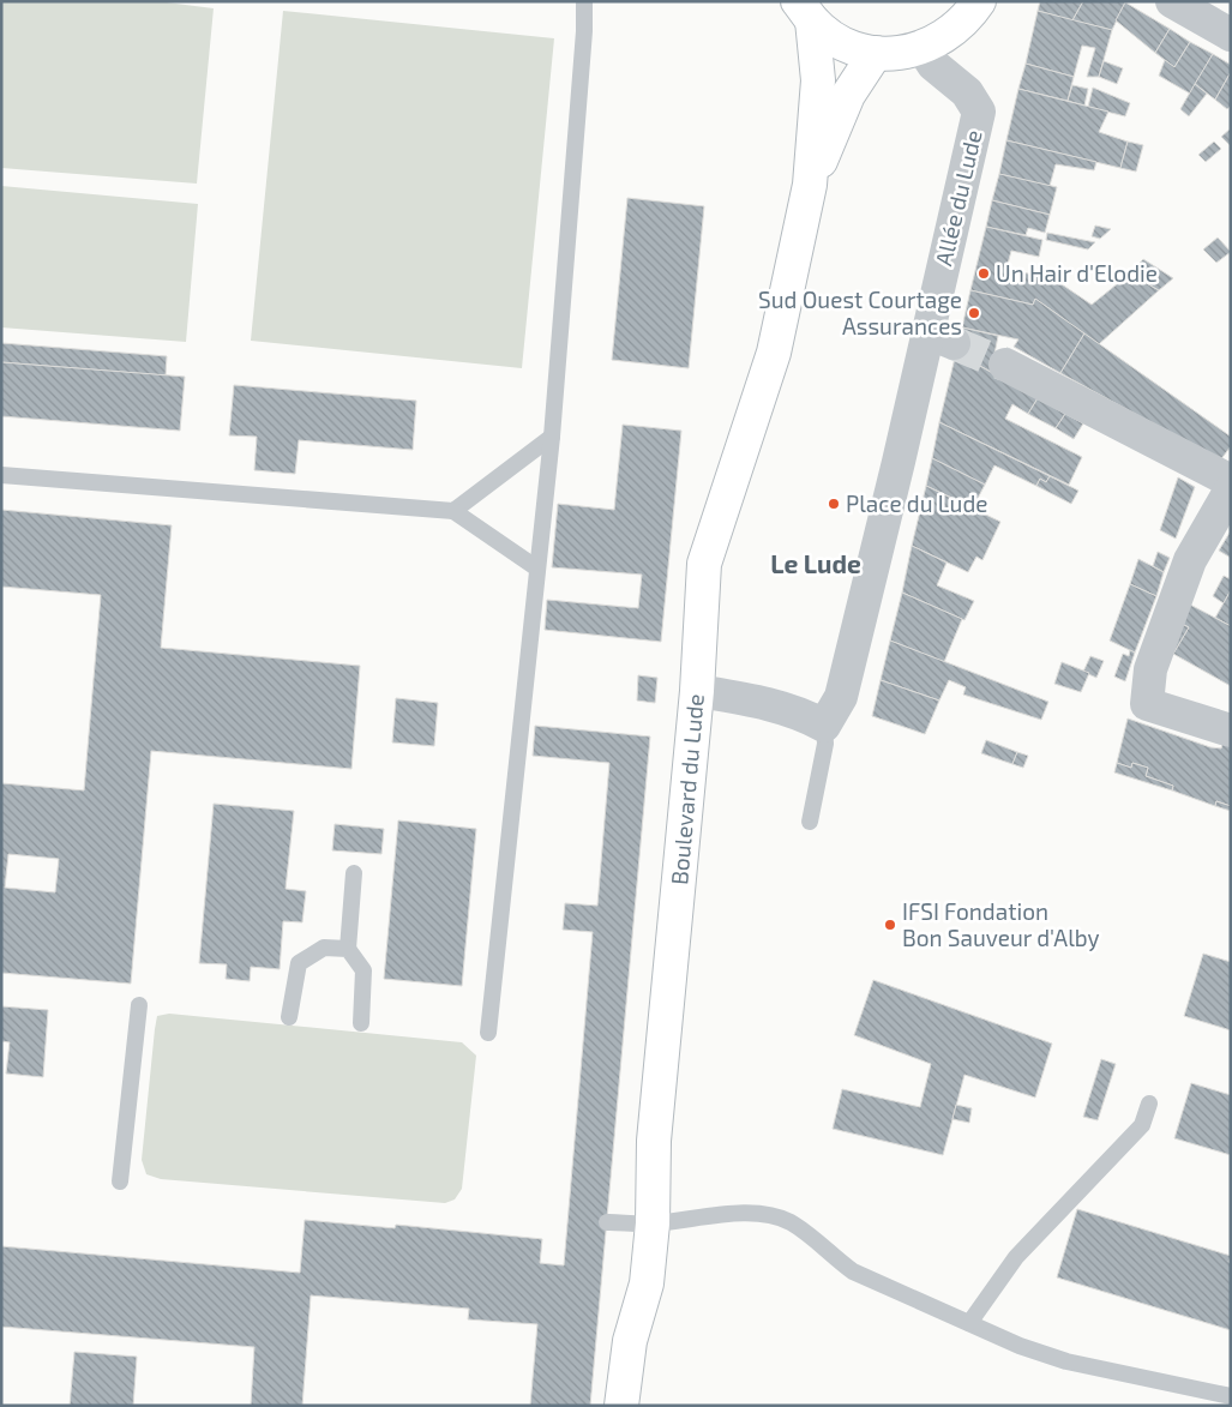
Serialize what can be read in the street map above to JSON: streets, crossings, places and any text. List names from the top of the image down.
{
  "streets": {
    "main road": ["Boulevard du Lude"],
    "street": ["Allée du Lude"]
  },
  "districts": ["Le Lude"],
  "places": [
    "Un Hair d'Elodie",
    "Sud Ouest Courtage Assurances",
    "Place du Lude",
    "IFSI Fondation Bon Sauveur d'Alby"
  ]
}
